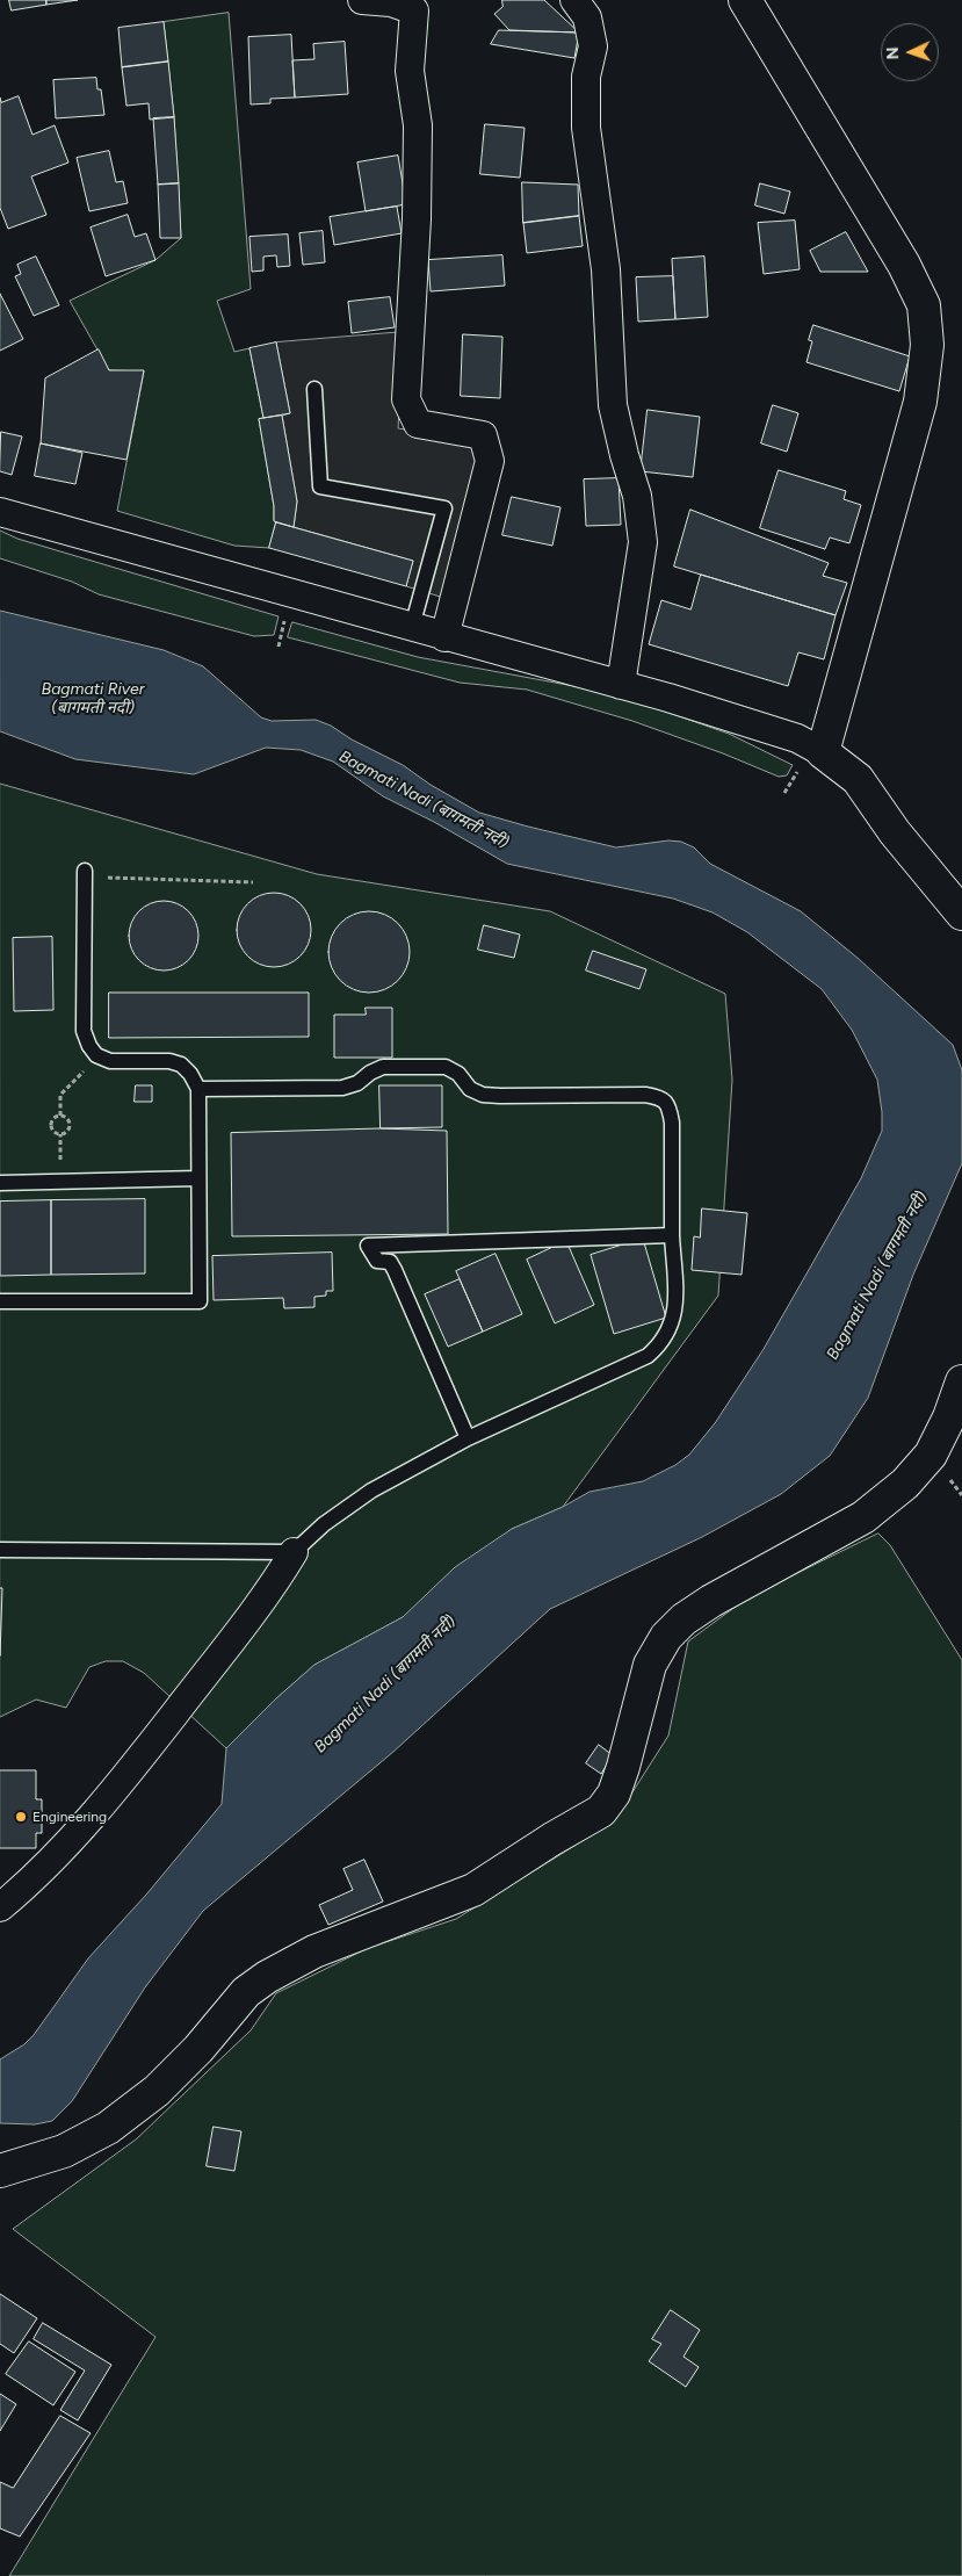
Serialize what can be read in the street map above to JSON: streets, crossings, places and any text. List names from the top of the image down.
{
  "water": ["Bagmati River (बागमती नदी)", "Bagmati Nadi (बागमती नदी)"],
  "places": ["Engineering"],
  "north": "left"
}
